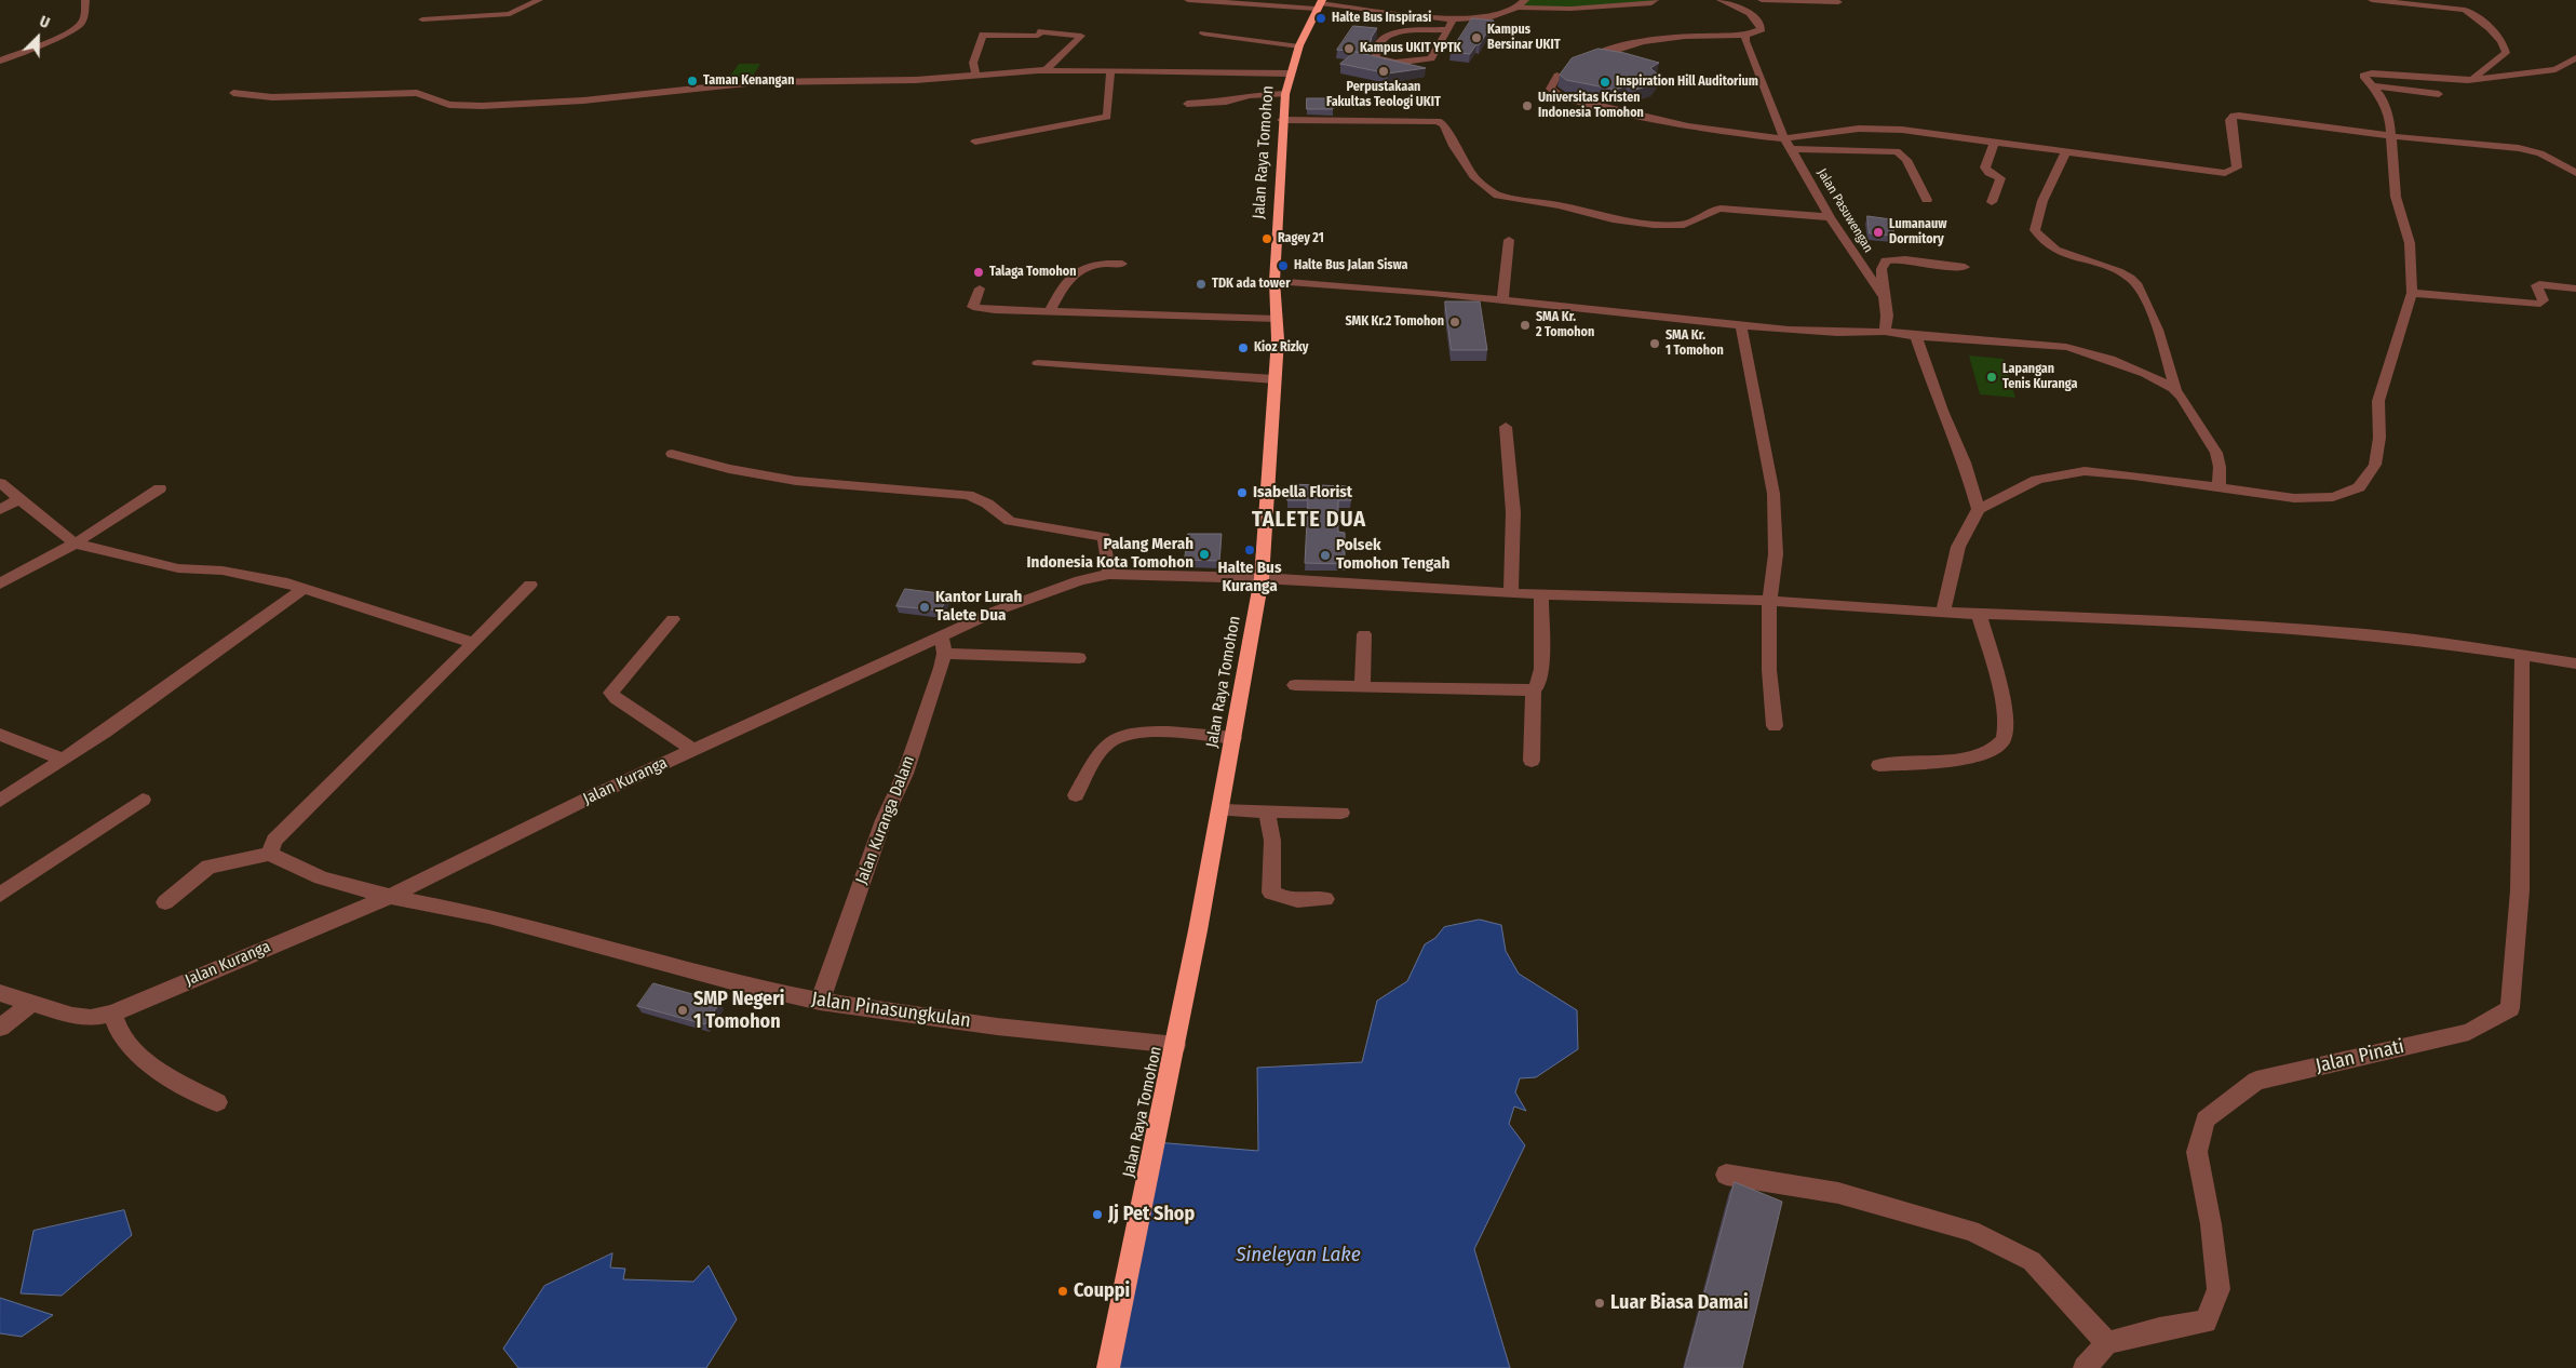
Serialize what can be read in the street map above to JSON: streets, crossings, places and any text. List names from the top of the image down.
{
  "streets": {
    "highway": ["Jalan Raya Tomohon"],
    "street": [
      "Jalan Pasuwengan",
      "Jalan Kuranga",
      "Jalan Kuranga Dalam",
      "Jalan Pinasungkulan",
      "Jalan Pinati"
    ]
  },
  "crossings": [
    ["Jalan Raya Tomohon", "Jalan Kuranga"],
    ["Jalan Raya Tomohon", "Jalan Pinasungkulan"],
    ["Jalan Kuranga", "Jalan Kuranga Dalam"],
    ["Jalan Kuranga", "Jalan Pinasungkulan"],
    ["Jalan Kuranga", "Jalan Pinati"],
    ["Jalan Kuranga Dalam", "Jalan Pinasungkulan"]
  ],
  "districts": ["TALETE DUA"],
  "water": ["Sineleyan Lake"],
  "places": [
    "Halte Bus Inspirasi",
    "Kampus Bersinar UKIT",
    "Kampus UKIT YPTK",
    "Perpustakaan Fakultas Teologi UKIT",
    "Taman Kenangan",
    "Inspiration Hill Auditorium",
    "Universitas Kristen Indonesia Tomohon",
    "Lumanauw Dormitory",
    "Ragey 21",
    "Halte Bus Jalan Siswa",
    "Talaga Tomohon",
    "TDK ada tower",
    "SMK Kr.2 Tomohon",
    "SMA Kr. 2 Tomohon",
    "SMA Kr. 1 Tomohon",
    "Kioz Rizky",
    "Lapangan Tenis Kuranga",
    "Isabella Florist",
    "Halte Bus Kuranga",
    "Palang Merah Indonesia Kota Tomohon",
    "Polsek Tomohon Tengah",
    "Kantor Lurah Talete Dua",
    "SMP Negeri 1 Tomohon",
    "Jj Pet Shop",
    "Couppi",
    "Luar Biasa Damai"
  ],
  "north": "top right"
}
